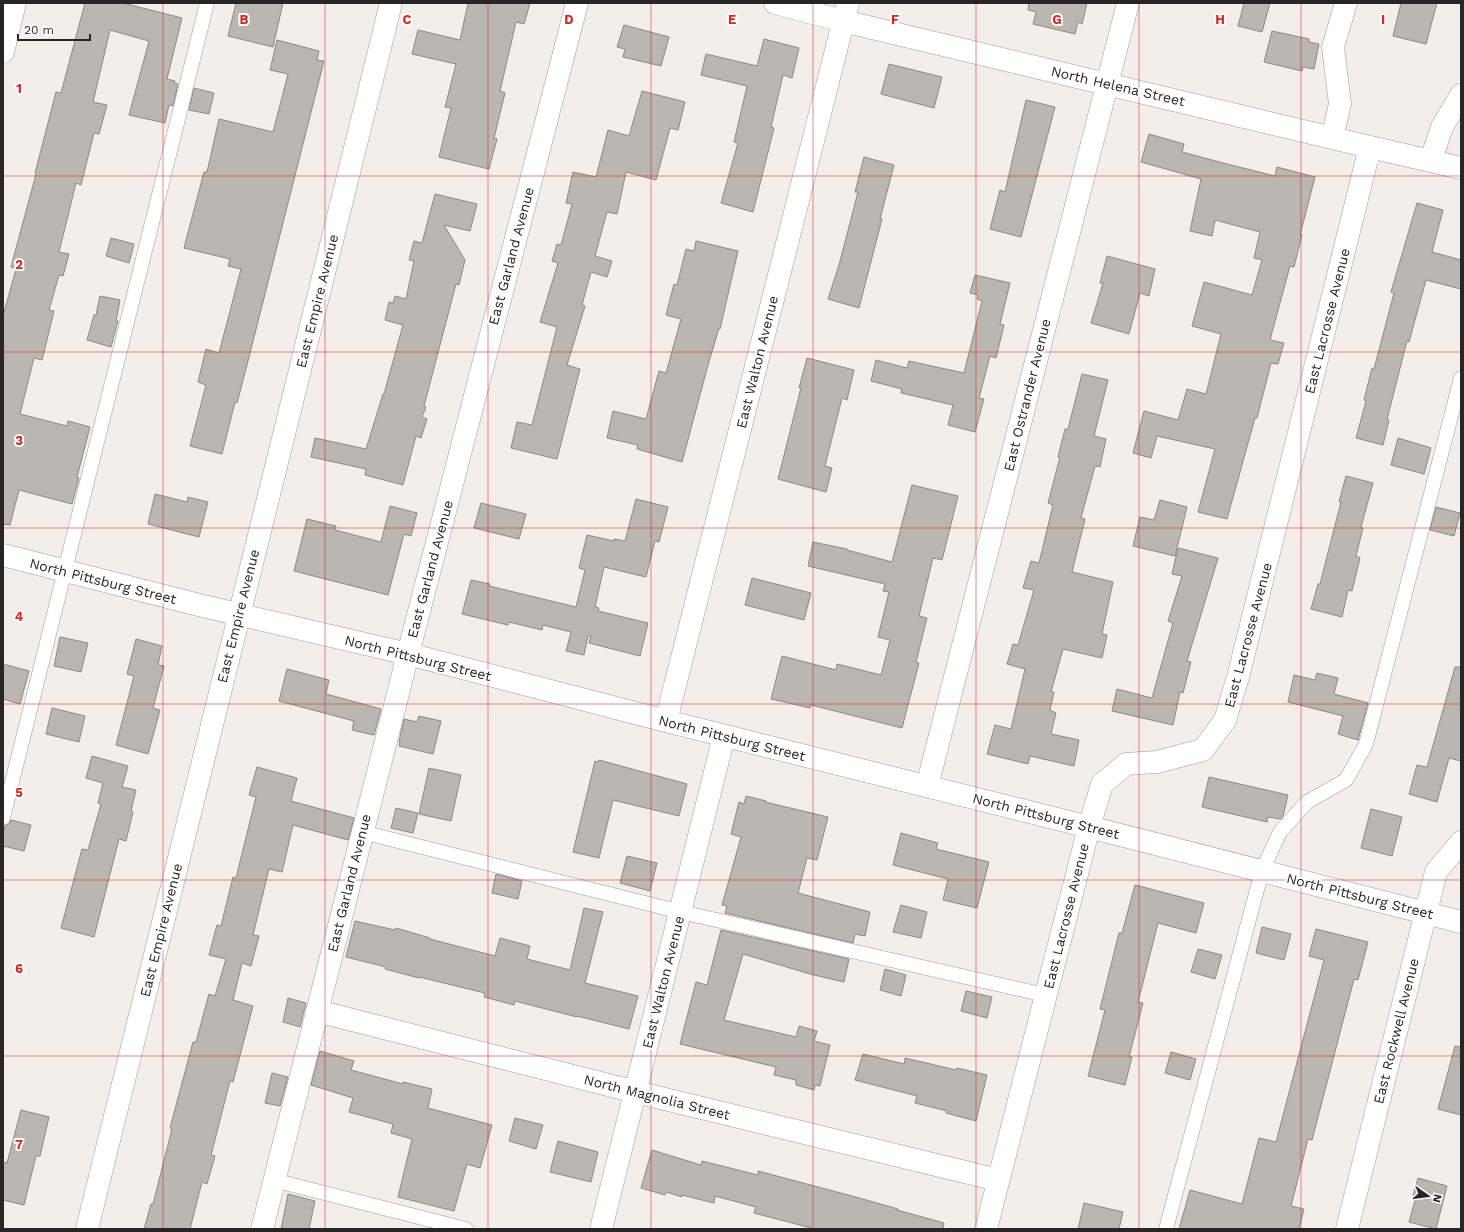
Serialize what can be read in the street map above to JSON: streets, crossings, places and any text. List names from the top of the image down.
{
  "streets": {
    "street": [
      "North Helena Street",
      "East Garland Avenue",
      "East Empire Avenue",
      "East Lacrosse Avenue",
      "East Walton Avenue",
      "East Ostrander Avenue",
      "North Pittsburg Street",
      "East Rockwell Avenue",
      "North Magnolia Street"
    ]
  },
  "crossings": [
    ["North Helena Street", "East Lacrosse Avenue"],
    ["North Helena Street", "East Walton Avenue"],
    ["North Helena Street", "East Ostrander Avenue"],
    ["East Garland Avenue", "North Pittsburg Street"],
    ["East Garland Avenue", "North Magnolia Street"],
    ["East Empire Avenue", "North Pittsburg Street"],
    ["East Lacrosse Avenue", "North Pittsburg Street"],
    ["East Lacrosse Avenue", "North Magnolia Street"],
    ["East Walton Avenue", "North Pittsburg Street"],
    ["East Walton Avenue", "North Magnolia Street"],
    ["East Ostrander Avenue", "North Pittsburg Street"],
    ["North Pittsburg Street", "East Rockwell Avenue"]
  ],
  "scale_bar": "20 m",
  "north": "right",
  "grid": {
    "columns": [
      "B",
      "C",
      "D",
      "E",
      "F",
      "G",
      "H",
      "I"
    ],
    "rows": [
      "1",
      "2",
      "3",
      "4",
      "5",
      "6",
      "7"
    ]
  }
}
